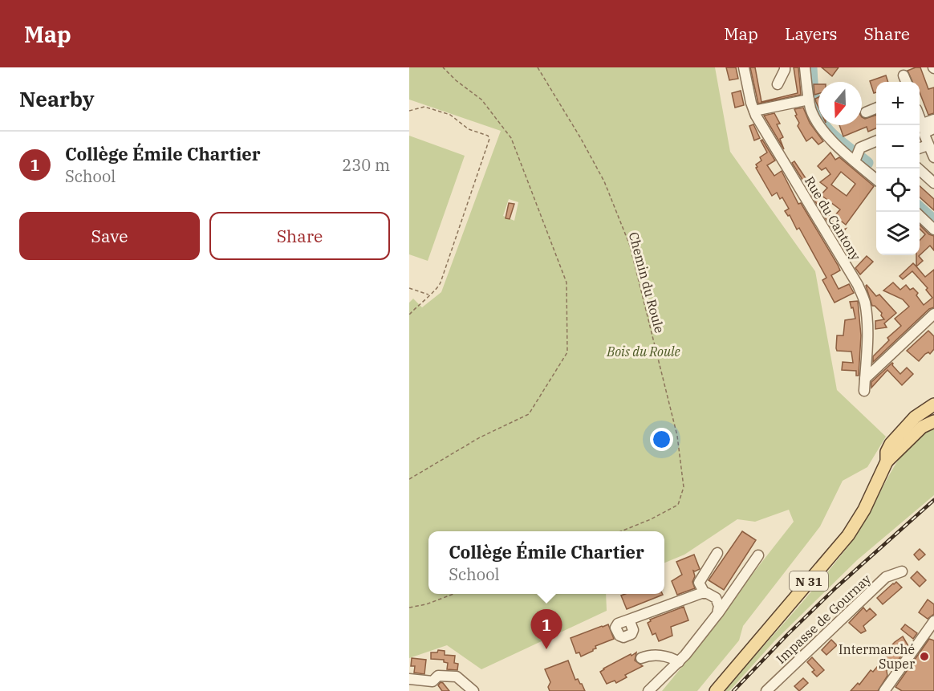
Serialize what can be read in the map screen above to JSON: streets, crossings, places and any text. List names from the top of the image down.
{
  "streets": {
    "main road": ["N 31"],
    "street": ["Rue du Cantony", "Impasse de Gournay"],
    "path": ["Chemin du Roule"]
  },
  "parks": ["Bois du Roule"],
  "places": ["Intermarché Super"],
  "north": "bottom",
  "page": {
    "header": "Map",
    "nav": ["Map", "Layers", "Share"],
    "heading": "Nearby",
    "map_buttons": ["+", "−"],
    "list": [
      {
        "mark": "1",
        "name": "Collège Émile Chartier",
        "note": "School",
        "value": "230 m"
      }
    ],
    "buttons": ["Save", "Share"],
    "popup": ["Collège Émile Chartier", "School"],
    "pins": "1"
  }
}
